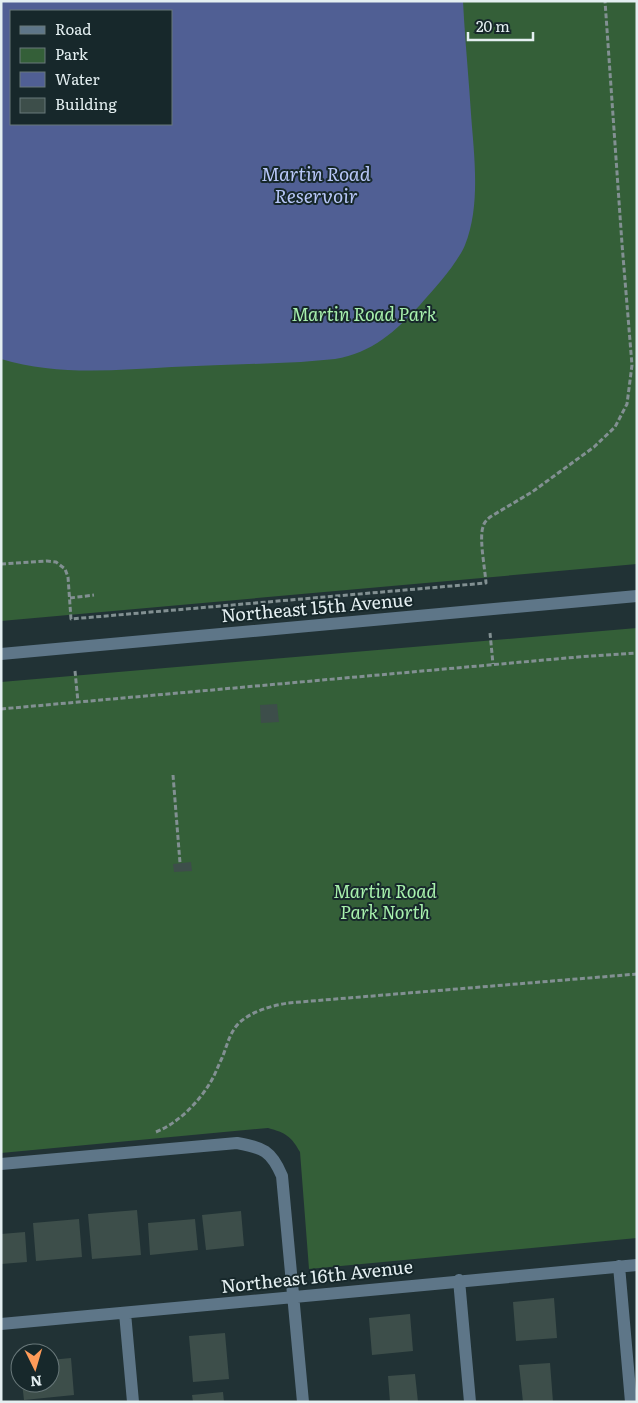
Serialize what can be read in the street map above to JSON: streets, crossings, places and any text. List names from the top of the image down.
{
  "streets": {
    "street": ["Northeast 15th Avenue", "Northeast 16th Avenue"]
  },
  "water": ["Martin Road Reservoir"],
  "parks": ["Martin Road Park", "Martin Road Park North"],
  "legend": [
    "Road",
    "Park",
    "Water",
    "Building"
  ],
  "scale_bar": "20 m",
  "north": "bottom"
}
